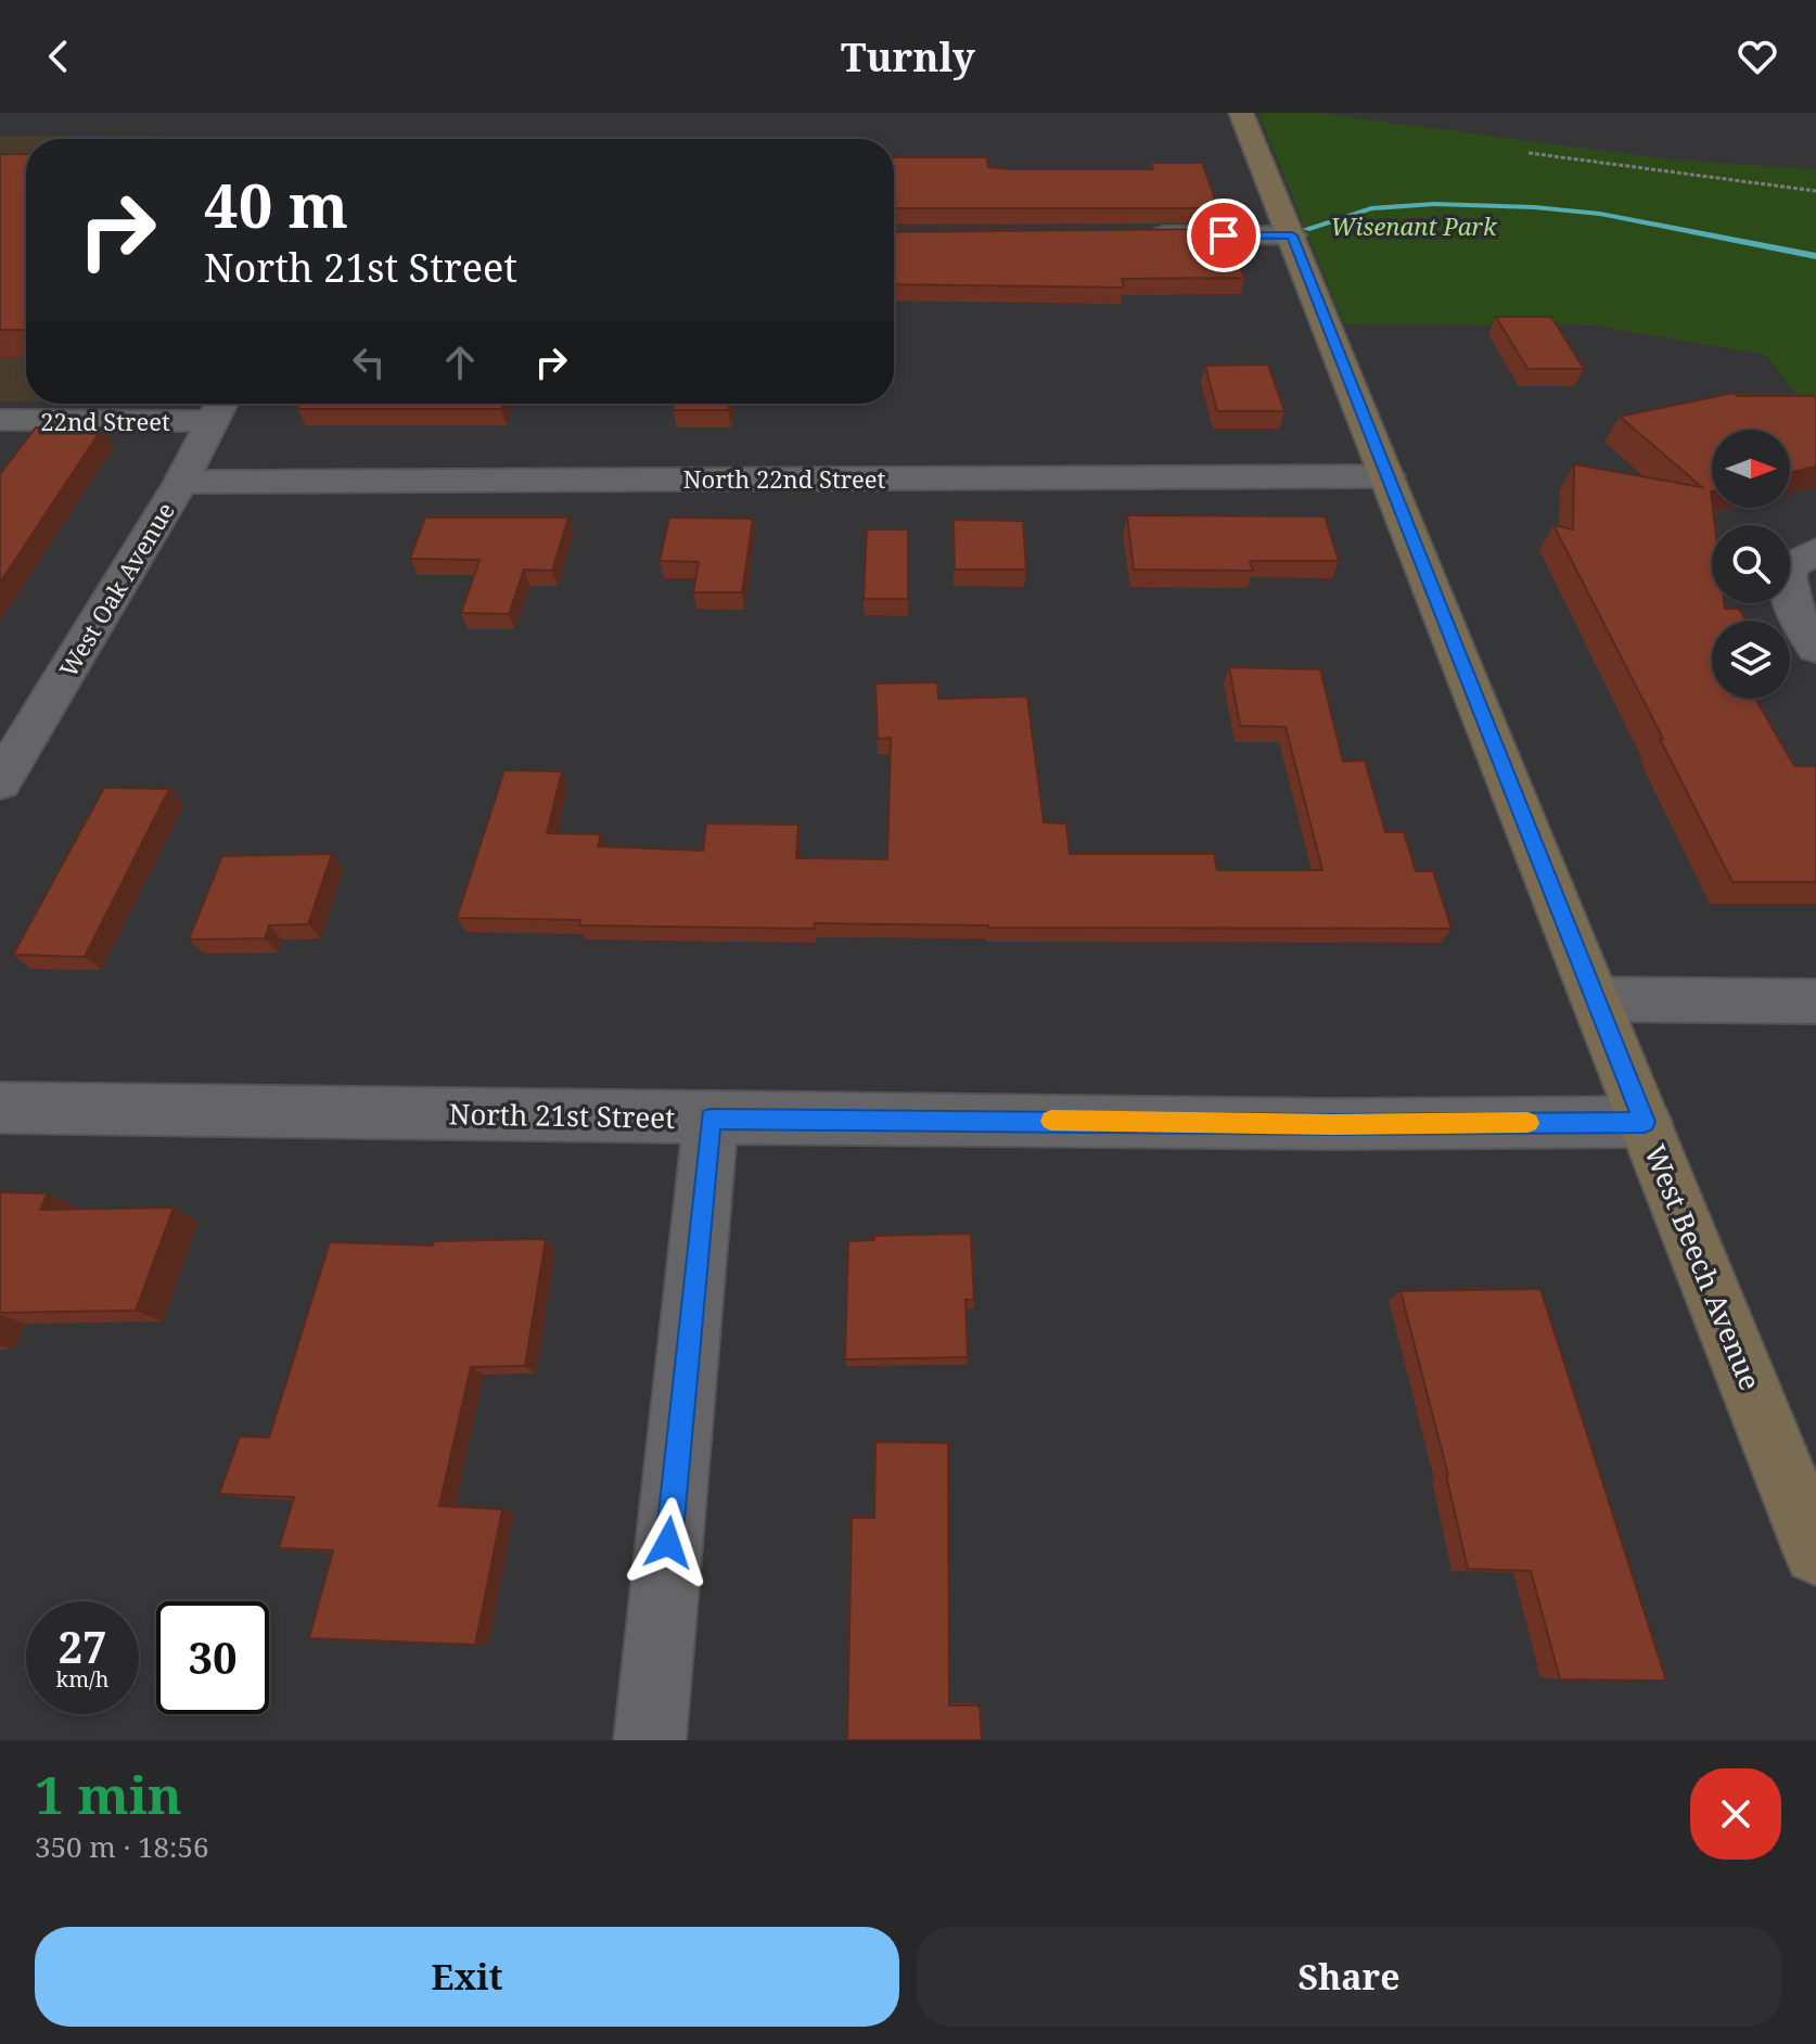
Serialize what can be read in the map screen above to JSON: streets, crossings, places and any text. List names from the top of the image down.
{
  "streets": {
    "main road": ["West Beech Avenue"],
    "street": [
      "22nd Street",
      "North 22nd Street",
      "West Oak Avenue",
      "North 21st Street"
    ]
  },
  "crossings": [
    ["22nd Street", "West Oak Avenue"],
    ["North 22nd Street", "West Oak Avenue"],
    ["North 22nd Street", "West Beech Avenue"],
    ["North 21st Street", "West Beech Avenue"]
  ],
  "parks": ["Wisenant Park"],
  "north": "right",
  "page": {
    "header": "Turnly",
    "turn": ["40 m", "North 21st Street"],
    "speed": "27 km/h",
    "limit": "30",
    "heading": ["1 min", "350 m · 18:56"],
    "buttons": ["Exit", "Share"]
  }
}
